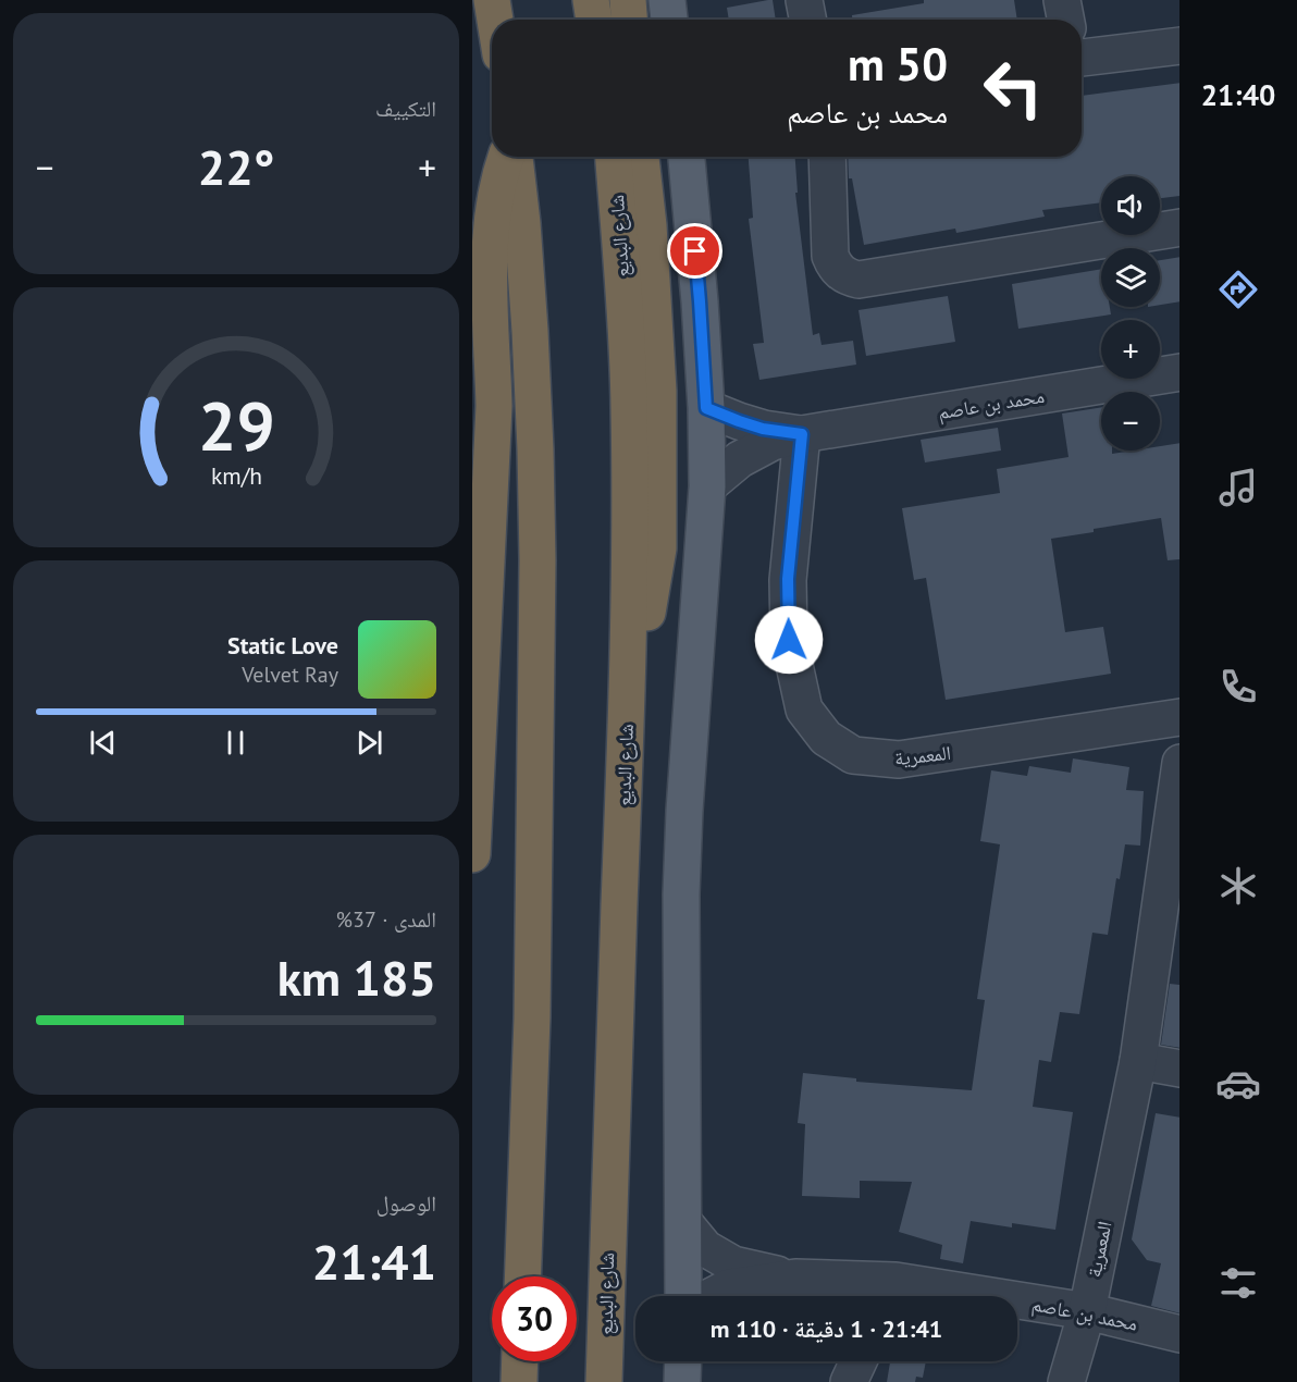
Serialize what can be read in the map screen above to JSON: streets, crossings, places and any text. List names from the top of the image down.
{
  "streets": {
    "highway": ["شارع البديع"],
    "street": ["محمد بن عاصم", "المعمرية"]
  },
  "crossings": [
    ["محمد بن عاصم", "المعمرية"]
  ],
  "page": {
    "tabs": "21:40",
    "tile": [
      "التكييف",
      ["المدى · 37%", "185 km"],
      ["الوصول", "21:41"]
    ],
    "turn": ["50 m", "محمد بن عاصم"],
    "heat": ["−", "22°", "+"],
    "map_buttons": ["+", "−"],
    "song": ["Static Love", "Velvet Ray"],
    "limit": "30",
    "trip": "21:41 · 1 دقيقة · 110 m",
    "gauge": ["29", "km/h"]
  }
}
